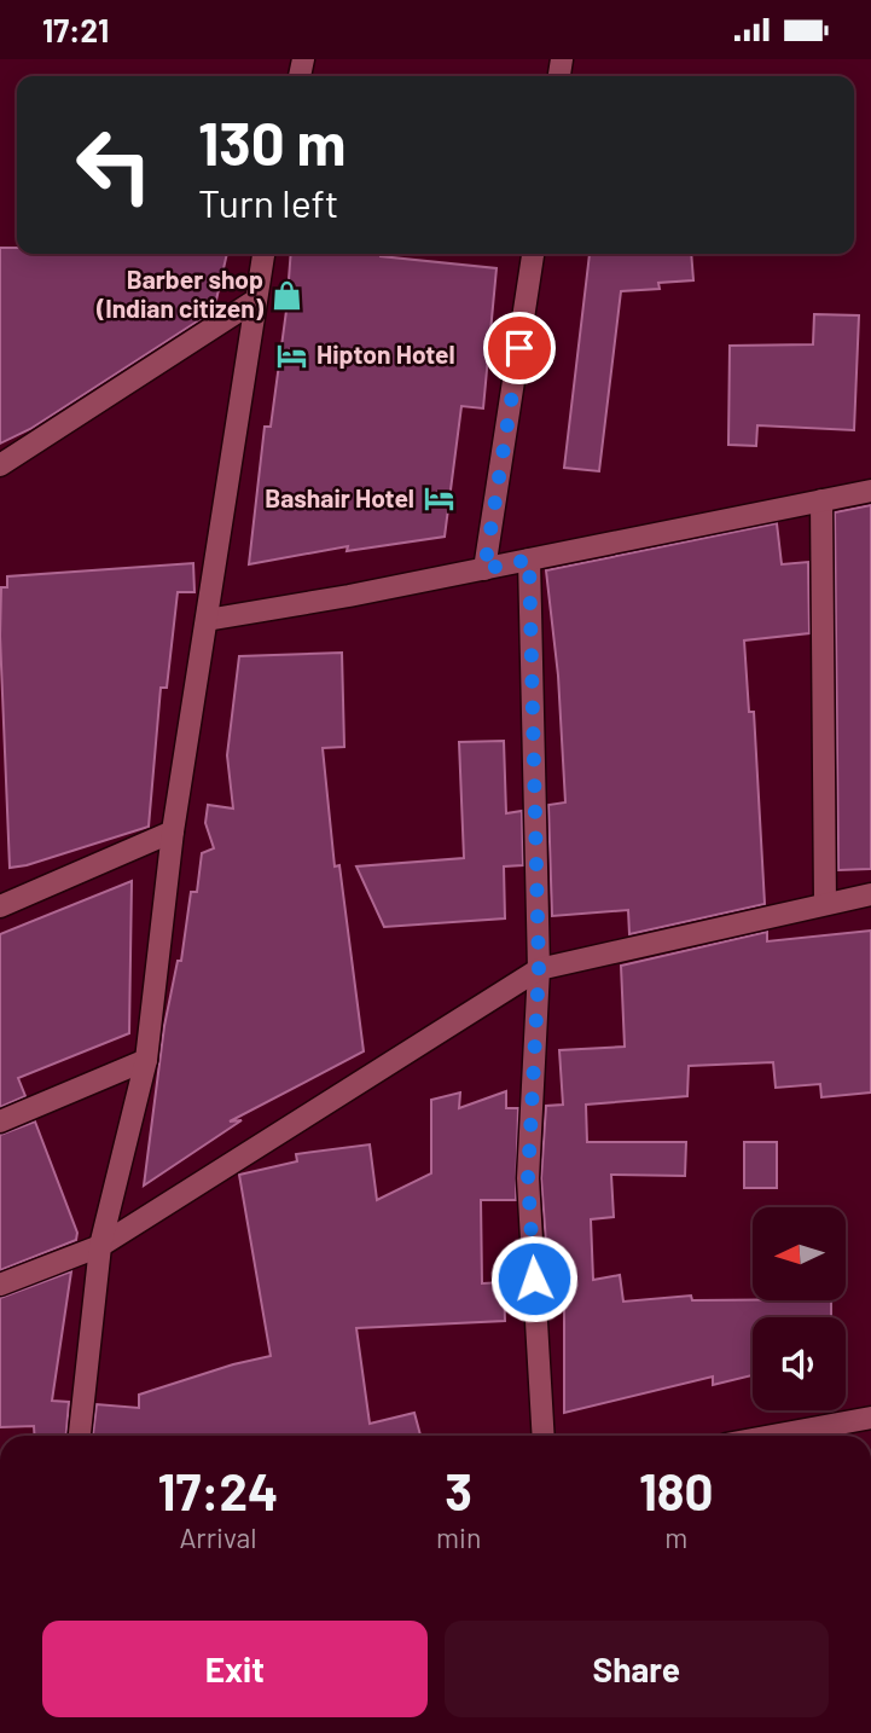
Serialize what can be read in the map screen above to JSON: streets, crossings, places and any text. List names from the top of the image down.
{
  "places": {
    "shop": ["Barber shop (Indian citizen)"],
    "hotel": ["Hipton Hotel", "Bashair Hotel"]
  },
  "north": "left",
  "page": {
    "status": "17:21",
    "turn": ["130 m", "Turn left"],
    "eta": [
      "17:24",
      "Arrival",
      "3",
      "min",
      "180",
      "m"
    ],
    "buttons": ["Exit", "Share"]
  }
}
